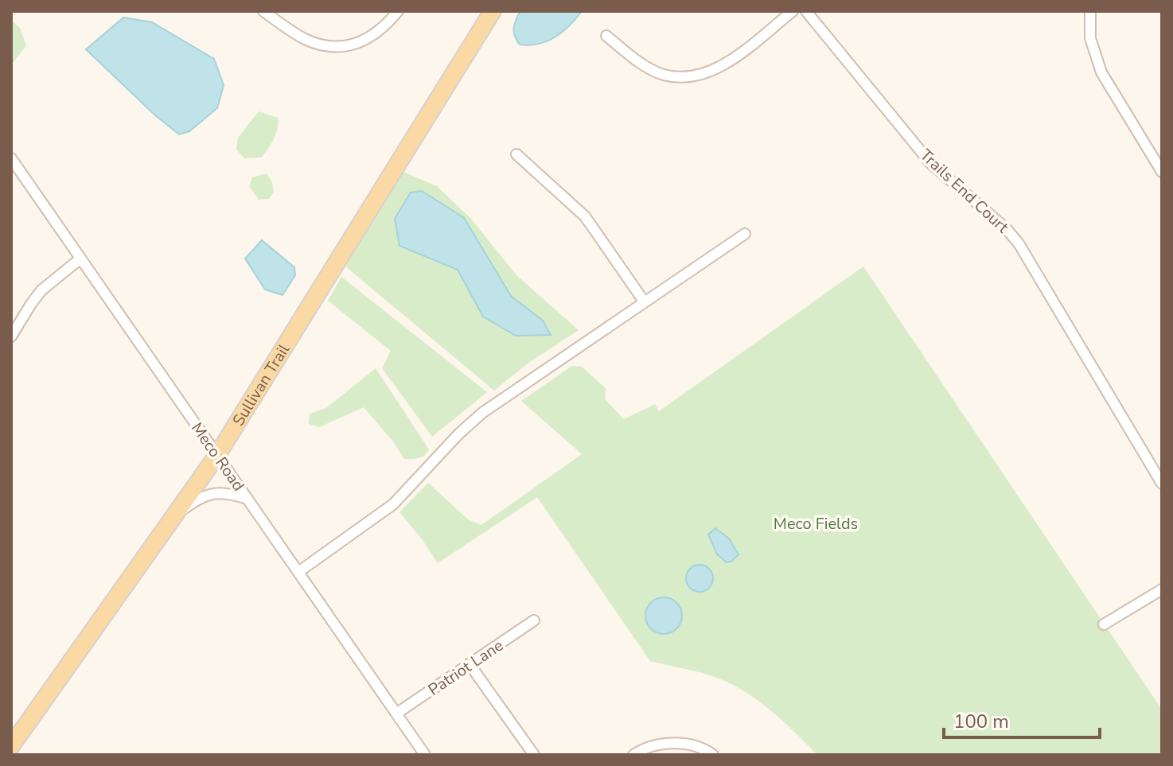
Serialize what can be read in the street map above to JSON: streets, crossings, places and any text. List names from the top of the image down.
{
  "streets": {
    "main road": ["Sullivan Trail"],
    "street": ["Trails End Court", "Meco Road", "Patriot Lane"]
  },
  "crossings": [
    ["Sullivan Trail", "Meco Road"],
    ["Meco Road", "Patriot Lane"]
  ],
  "parks": ["Meco Fields"],
  "scale_bar": "100 m"
}
